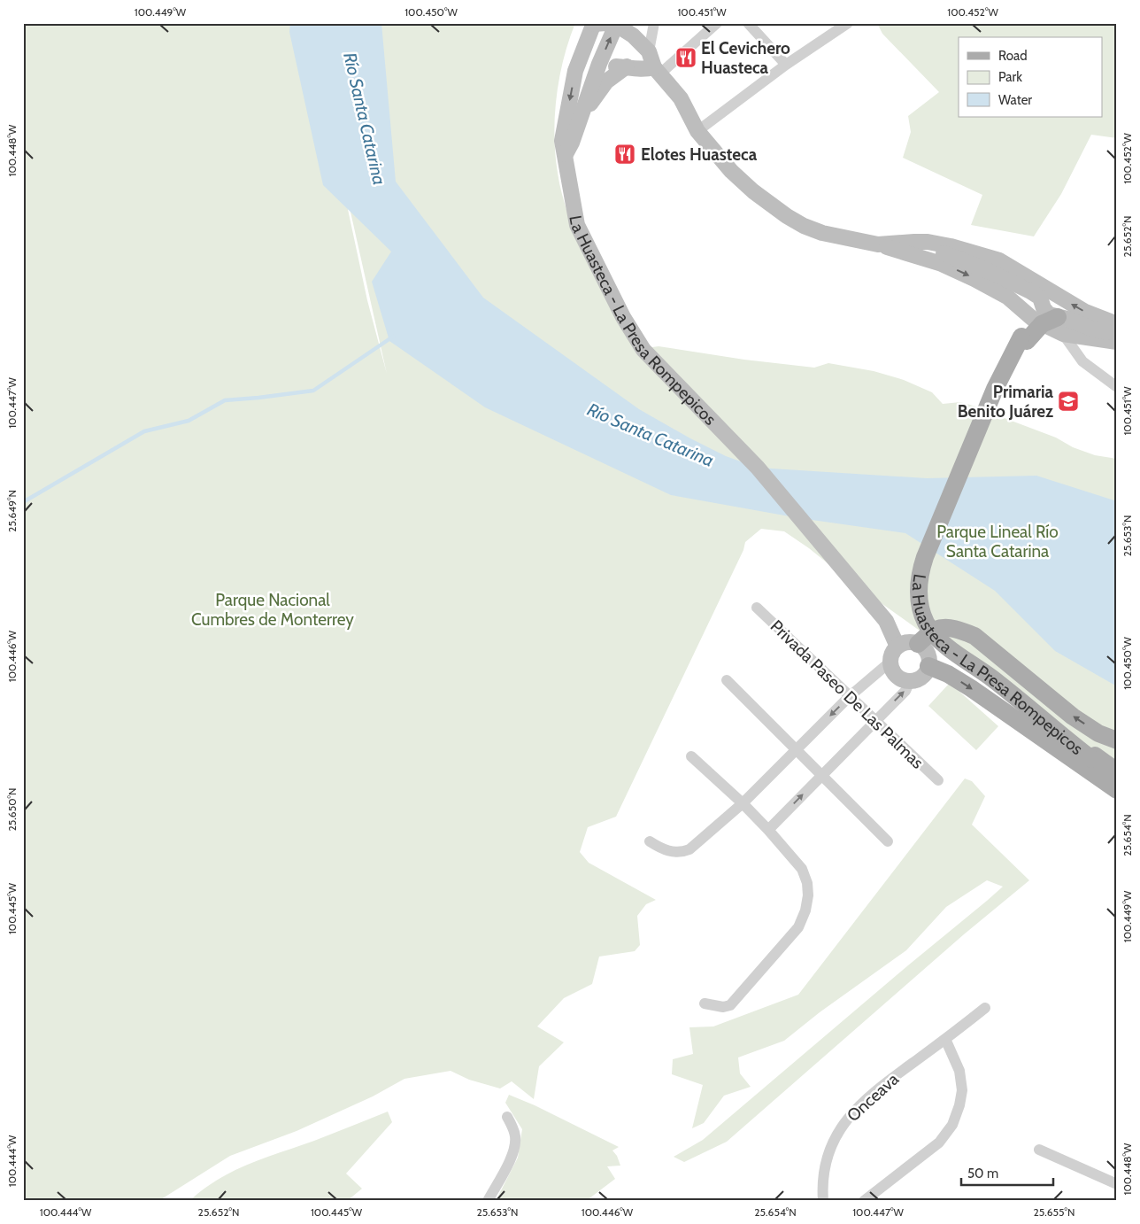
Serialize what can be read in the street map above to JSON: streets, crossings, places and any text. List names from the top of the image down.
{
  "streets": {
    "main road": ["La Huasteca - La Presa Rompepicos"],
    "street": ["Privada Paseo De Las Palmas", "Onceava"]
  },
  "water": ["Río Santa Catarina"],
  "parks": ["Parque Lineal Río Santa Catarina", "Parque Nacional Cumbres de Monterrey"],
  "places": {
    "restaurant": ["El Cevichero Huasteca", "Elotes Huasteca"],
    "school or university": ["Primaria Benito Juárez"]
  },
  "legend": ["Road", "Park", "Water"],
  "scale_bar": "50 m",
  "coordinates": [
    "100.449°W",
    "100.450°W",
    "100.451°W",
    "100.452°W",
    "100.448°W",
    "25.652°N",
    "100.447°W",
    "25.649°N",
    "25.653°N",
    "100.446°W",
    "25.650°N",
    "25.654°N",
    "100.445°W",
    "100.444°W",
    "25.655°N"
  ]
}
